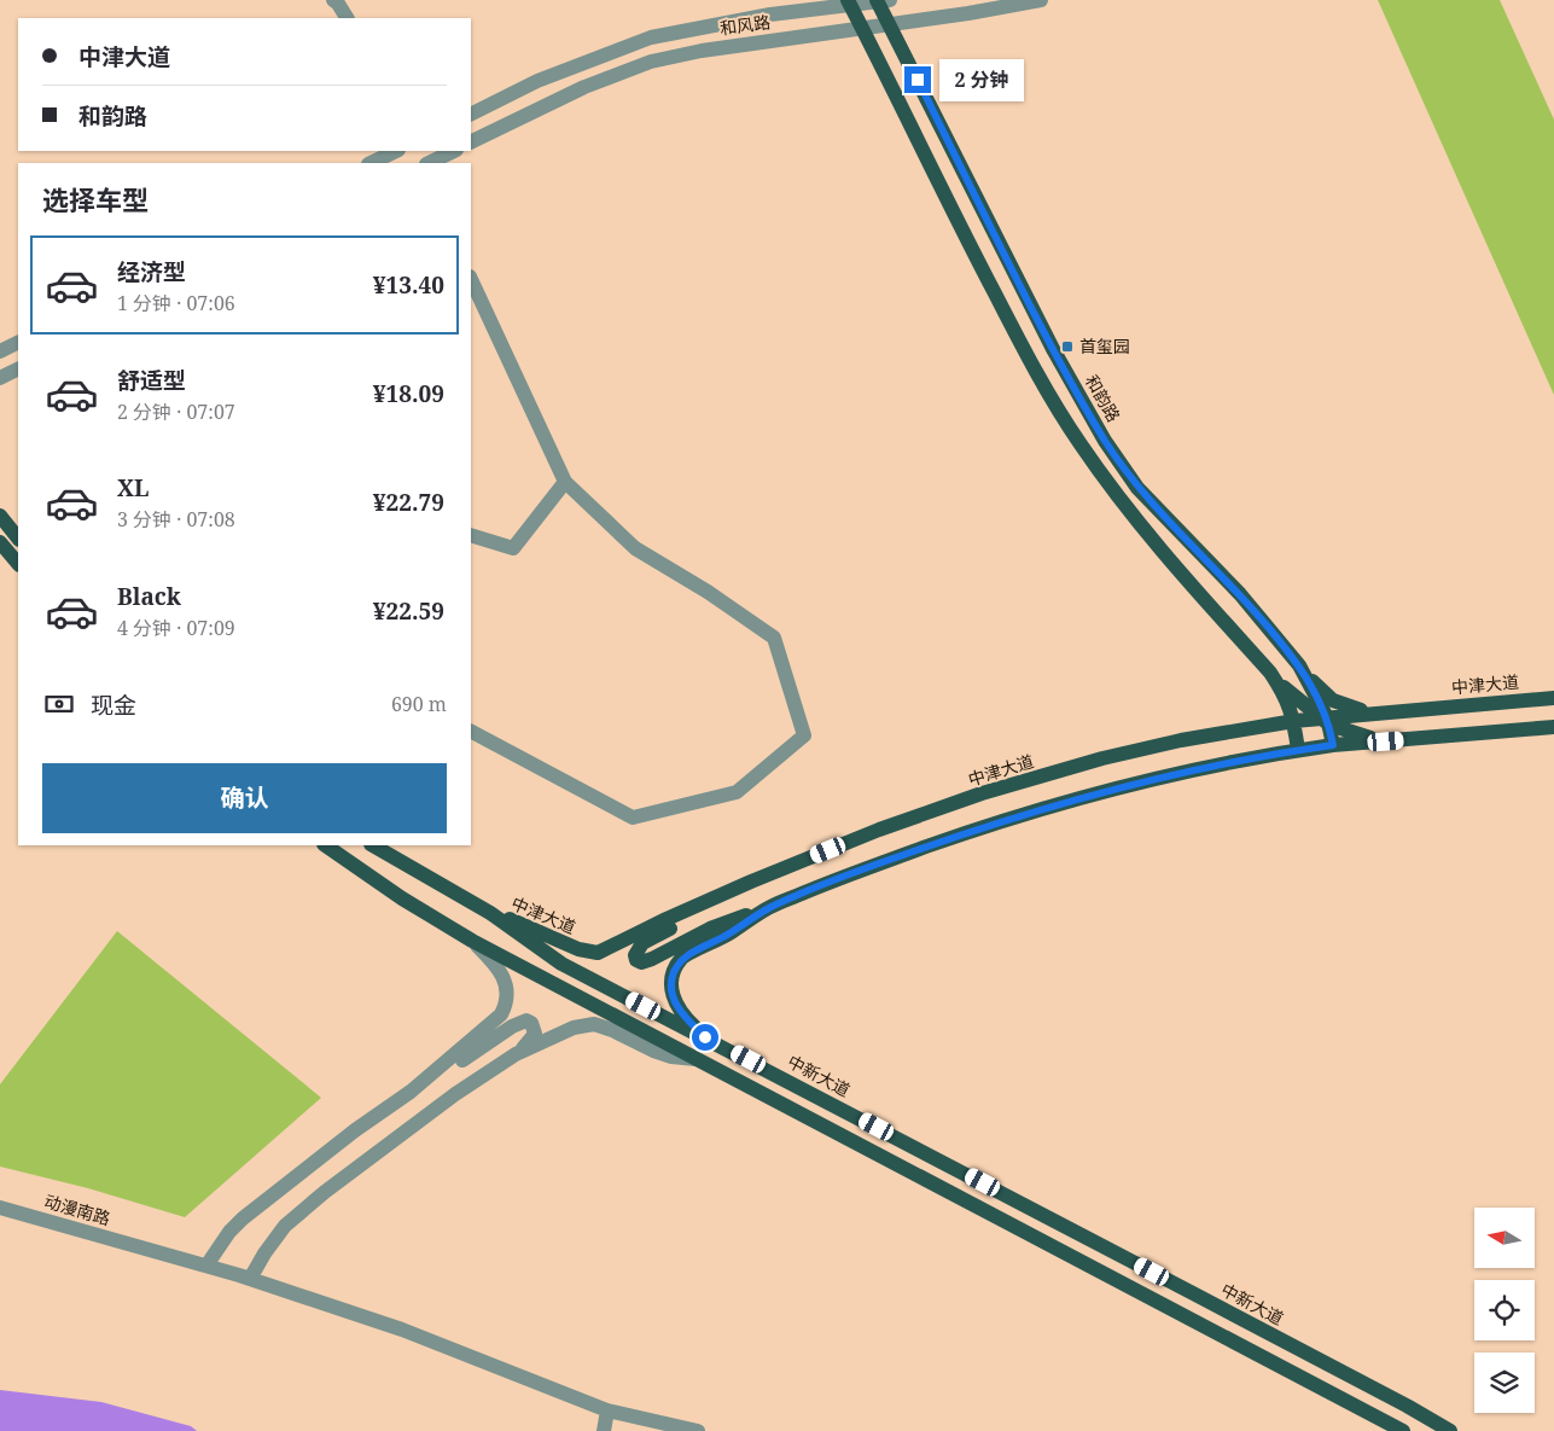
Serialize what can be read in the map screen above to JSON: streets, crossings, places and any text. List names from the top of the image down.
{
  "streets": {
    "main road": ["和韵路", "中津大道", "中新大道"],
    "street": ["和风路", "动漫南路"]
  },
  "crossings": [
    ["和风路", "和韵路"],
    ["和韵路", "中津大道"],
    ["中津大道", "中新大道"]
  ],
  "places": {
    "transit": ["首玺园"]
  },
  "north": "left",
  "page": {
    "banner": ["中津大道", "和韵路"],
    "bubble": "2 分钟",
    "heading": "选择车型",
    "list": [
      {
        "name": "经济型",
        "note": "1 分钟 · 07:06",
        "value": "¥13.40"
      },
      {
        "name": "舒适型",
        "note": "2 分钟 · 07:07",
        "value": "¥18.09"
      },
      {
        "name": "XL",
        "note": "3 分钟 · 07:08",
        "value": "¥22.79"
      },
      {
        "name": "Black",
        "note": "4 分钟 · 07:09",
        "value": "¥22.59"
      }
    ],
    "pay": ["现金", "690 m"],
    "buttons": "确认"
  }
}
